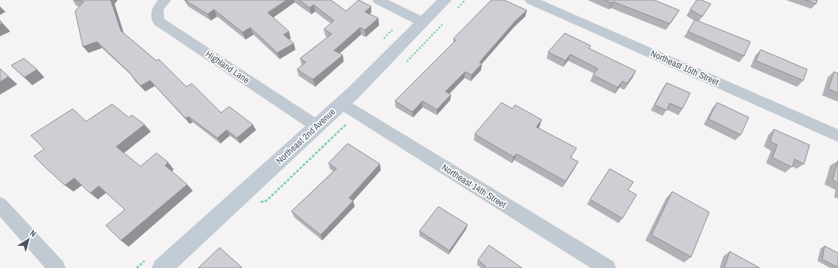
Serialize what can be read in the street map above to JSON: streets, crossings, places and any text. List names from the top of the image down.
{
  "streets": {
    "street": [
      "Highland Lane",
      "Northeast 15th Street",
      "Northeast 2nd Avenue",
      "Northeast 14th Street"
    ]
  },
  "crossings": [
    ["Highland Lane", "Northeast 2nd Avenue"],
    ["Northeast 2nd Avenue", "Northeast 14th Street"]
  ],
  "north": "top right"
}
